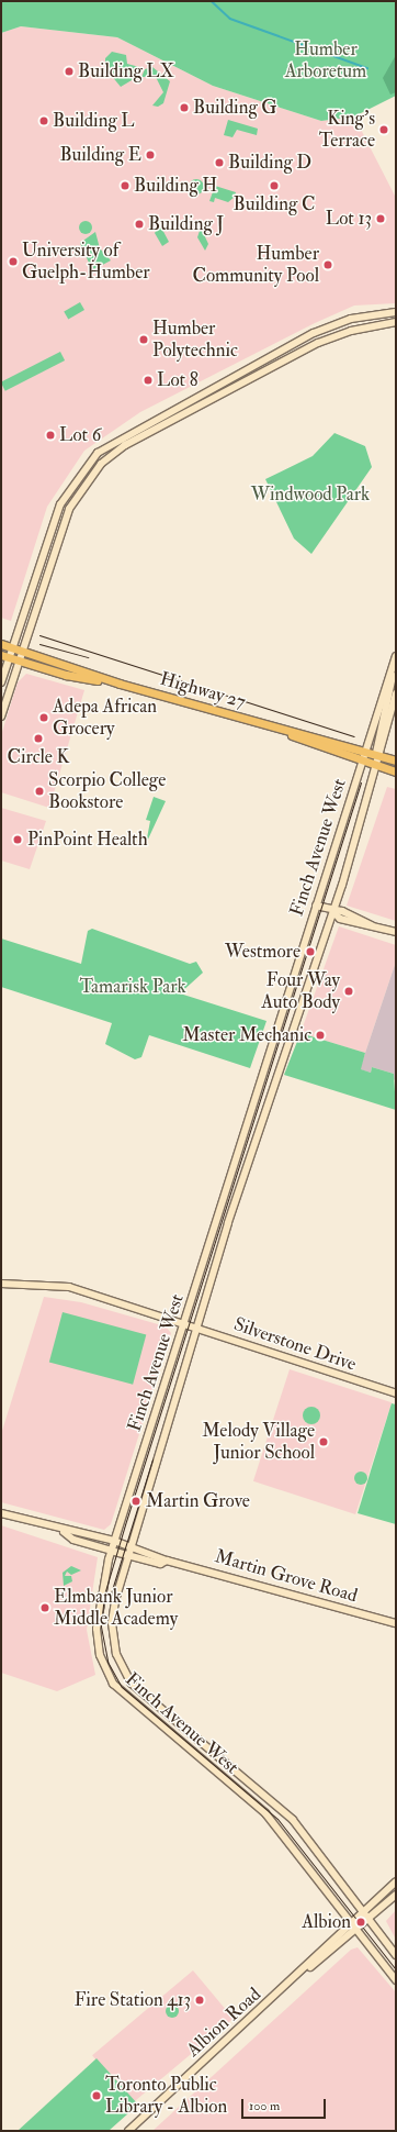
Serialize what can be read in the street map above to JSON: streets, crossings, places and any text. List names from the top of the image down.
{
  "streets": {
    "main road": [
      "Highway 27",
      "Finch Avenue West",
      "Silverstone Drive",
      "Martin Grove Road",
      "Albion Road"
    ]
  },
  "crossings": [
    ["Highway 27", "Finch Avenue West"],
    ["Finch Avenue West", "Silverstone Drive"],
    ["Finch Avenue West", "Martin Grove Road"],
    ["Finch Avenue West", "Albion Road"]
  ],
  "parks": ["Humber Arboretum", "Windwood Park", "Tamarisk Park"],
  "places": [
    "Building LX",
    "Building G",
    "Building L",
    "King’s Terrace",
    "Building E",
    "Building D",
    "Building H",
    "Building C",
    "Lot 13",
    "Building J",
    "University of Guelph-Humber",
    "Humber Community Pool",
    "Humber Polytechnic",
    "Lot 8",
    "Lot 6",
    "Adepa African Grocery",
    "Circle K",
    "Scorpio College Bookstore",
    "PinPoint Health",
    "Westmore",
    "Four Way Auto Body",
    "Master Mechanic",
    "Melody Village Junior School",
    "Martin Grove",
    "Elmbank Junior Middle Academy",
    "Albion",
    "Fire Station 413",
    "Toronto Public Library - Albion"
  ],
  "scale_bar": "100 m"
}
